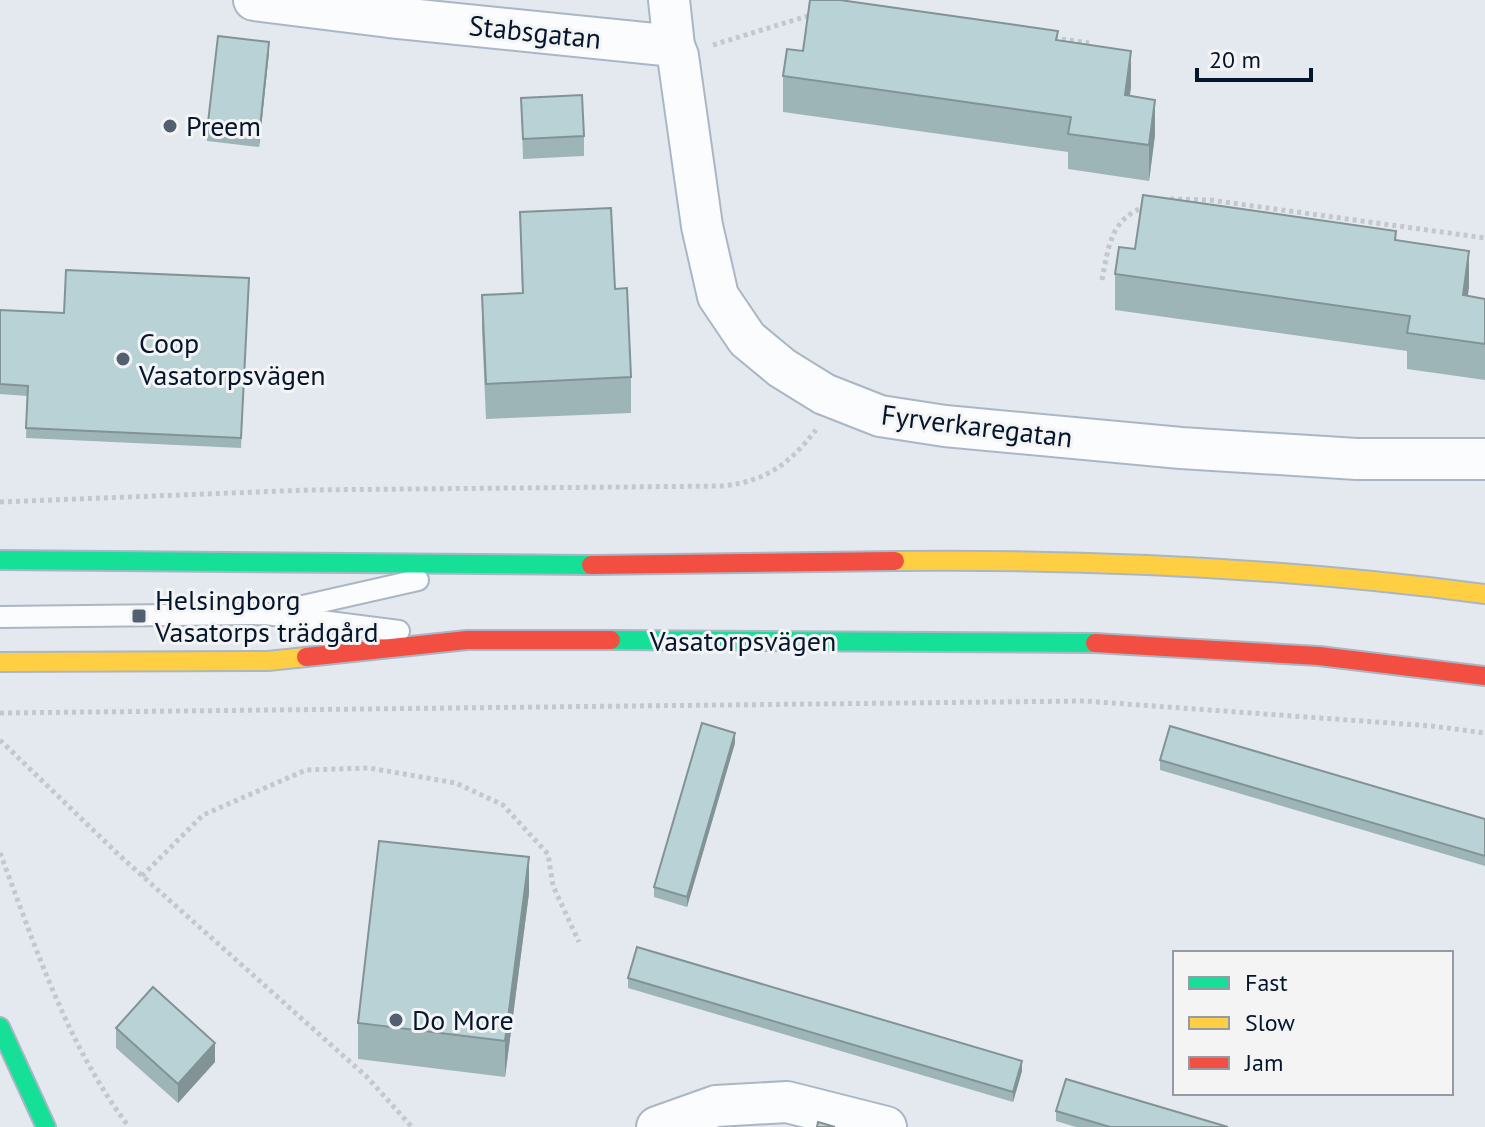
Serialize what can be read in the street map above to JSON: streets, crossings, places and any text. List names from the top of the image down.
{
  "streets": {
    "main road": ["Vasatorpsvägen"],
    "street": ["Stabsgatan", "Fyrverkaregatan"]
  },
  "crossings": [
    ["Stabsgatan", "Fyrverkaregatan"]
  ],
  "places": {
    "other": ["Preem", "Coop Vasatorpsvägen", "Do More"],
    "transit": ["Helsingborg Vasatorps trädgård"]
  },
  "legend": ["Fast", "Slow", "Jam"],
  "scale_bar": "20 m"
}
